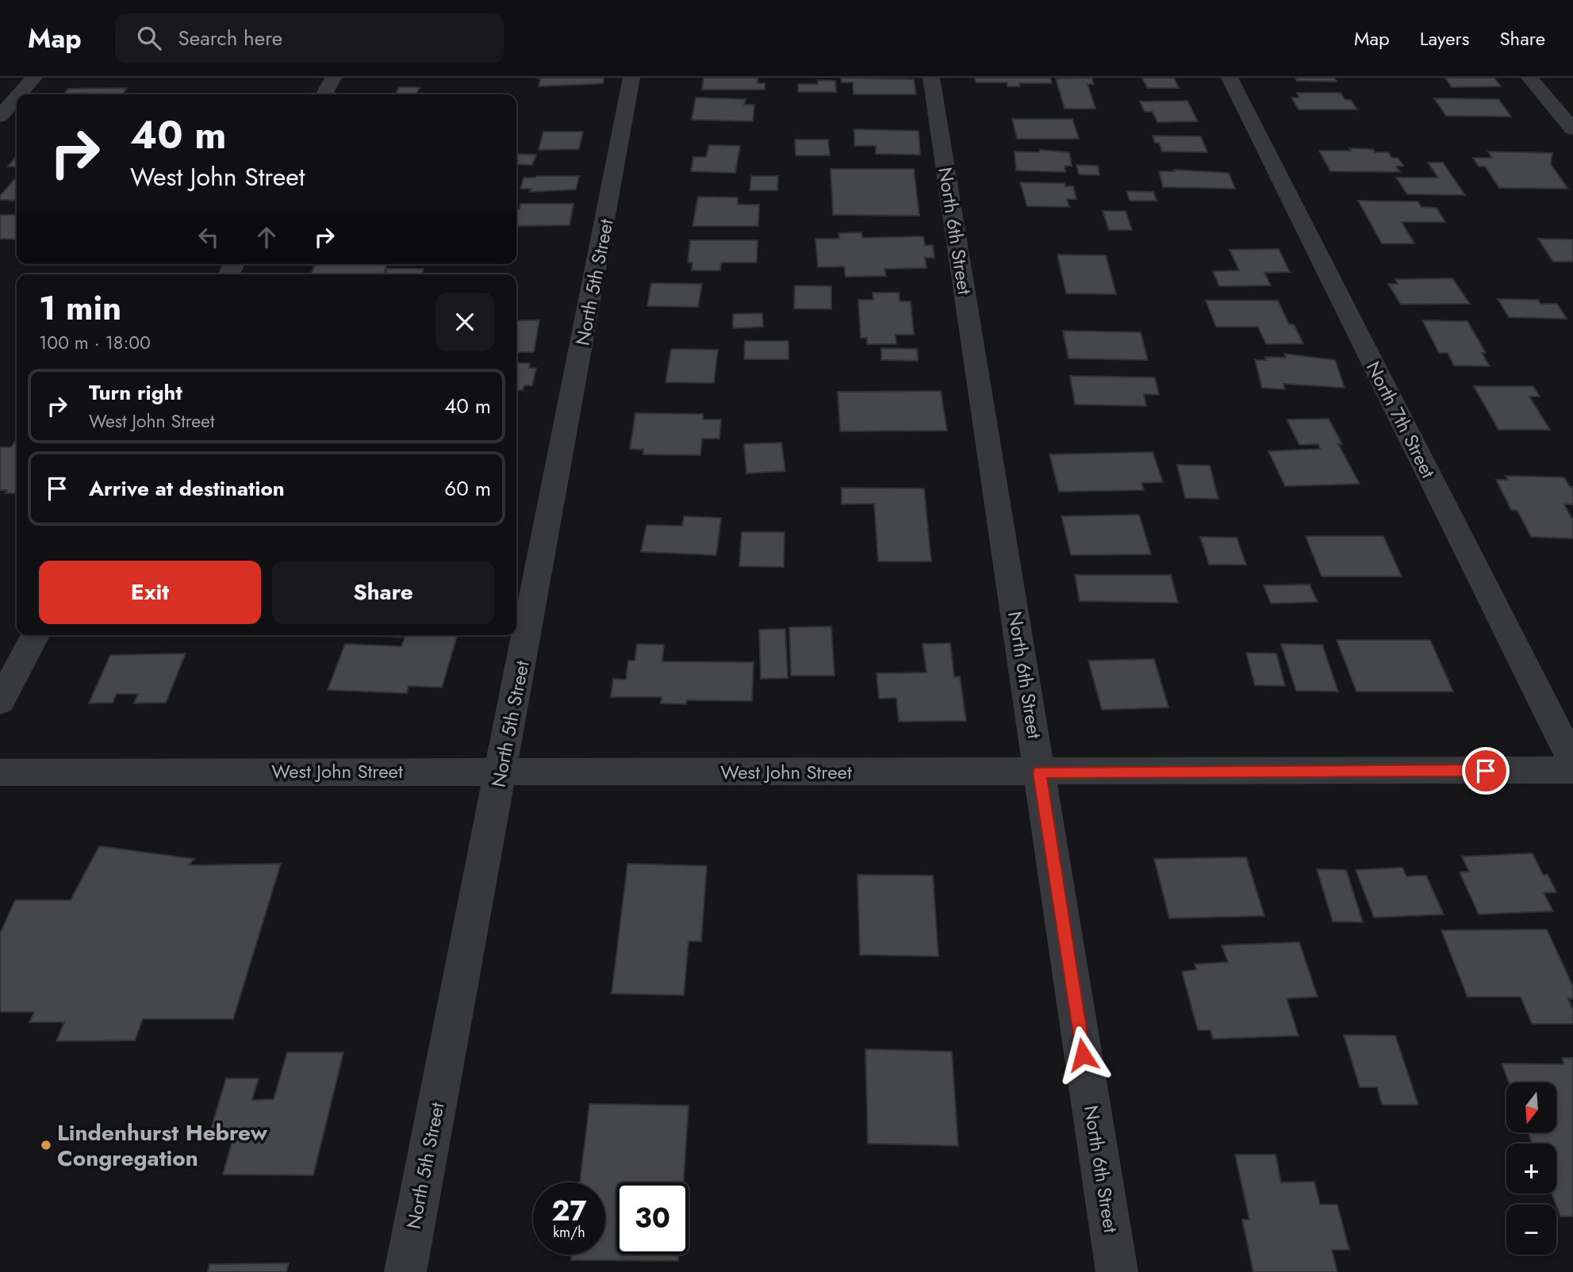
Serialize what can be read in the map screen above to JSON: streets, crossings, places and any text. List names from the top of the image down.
{
  "streets": {
    "street": [
      "North 6th Street",
      "North 5th Street",
      "North 7th Street",
      "West John Street"
    ]
  },
  "crossings": [
    ["North 6th Street", "West John Street"],
    ["North 5th Street", "West John Street"]
  ],
  "places": ["Lindenhurst Hebrew Congregation"],
  "north": "bottom",
  "page": {
    "header": "Map",
    "search": "Search here",
    "nav": ["Map", "Layers", "Share"],
    "turn": ["40 m", "West John Street"],
    "heading": ["1 min", "100 m · 18:00"],
    "list": [
      {
        "name": "Turn right",
        "note": "West John Street",
        "value": "40 m"
      },
      {
        "name": "Arrive at destination",
        "value": "60 m"
      }
    ],
    "buttons": ["Exit", "Share"],
    "map_buttons": ["+", "−"],
    "speed": "27 km/h",
    "limit": "30"
  }
}
